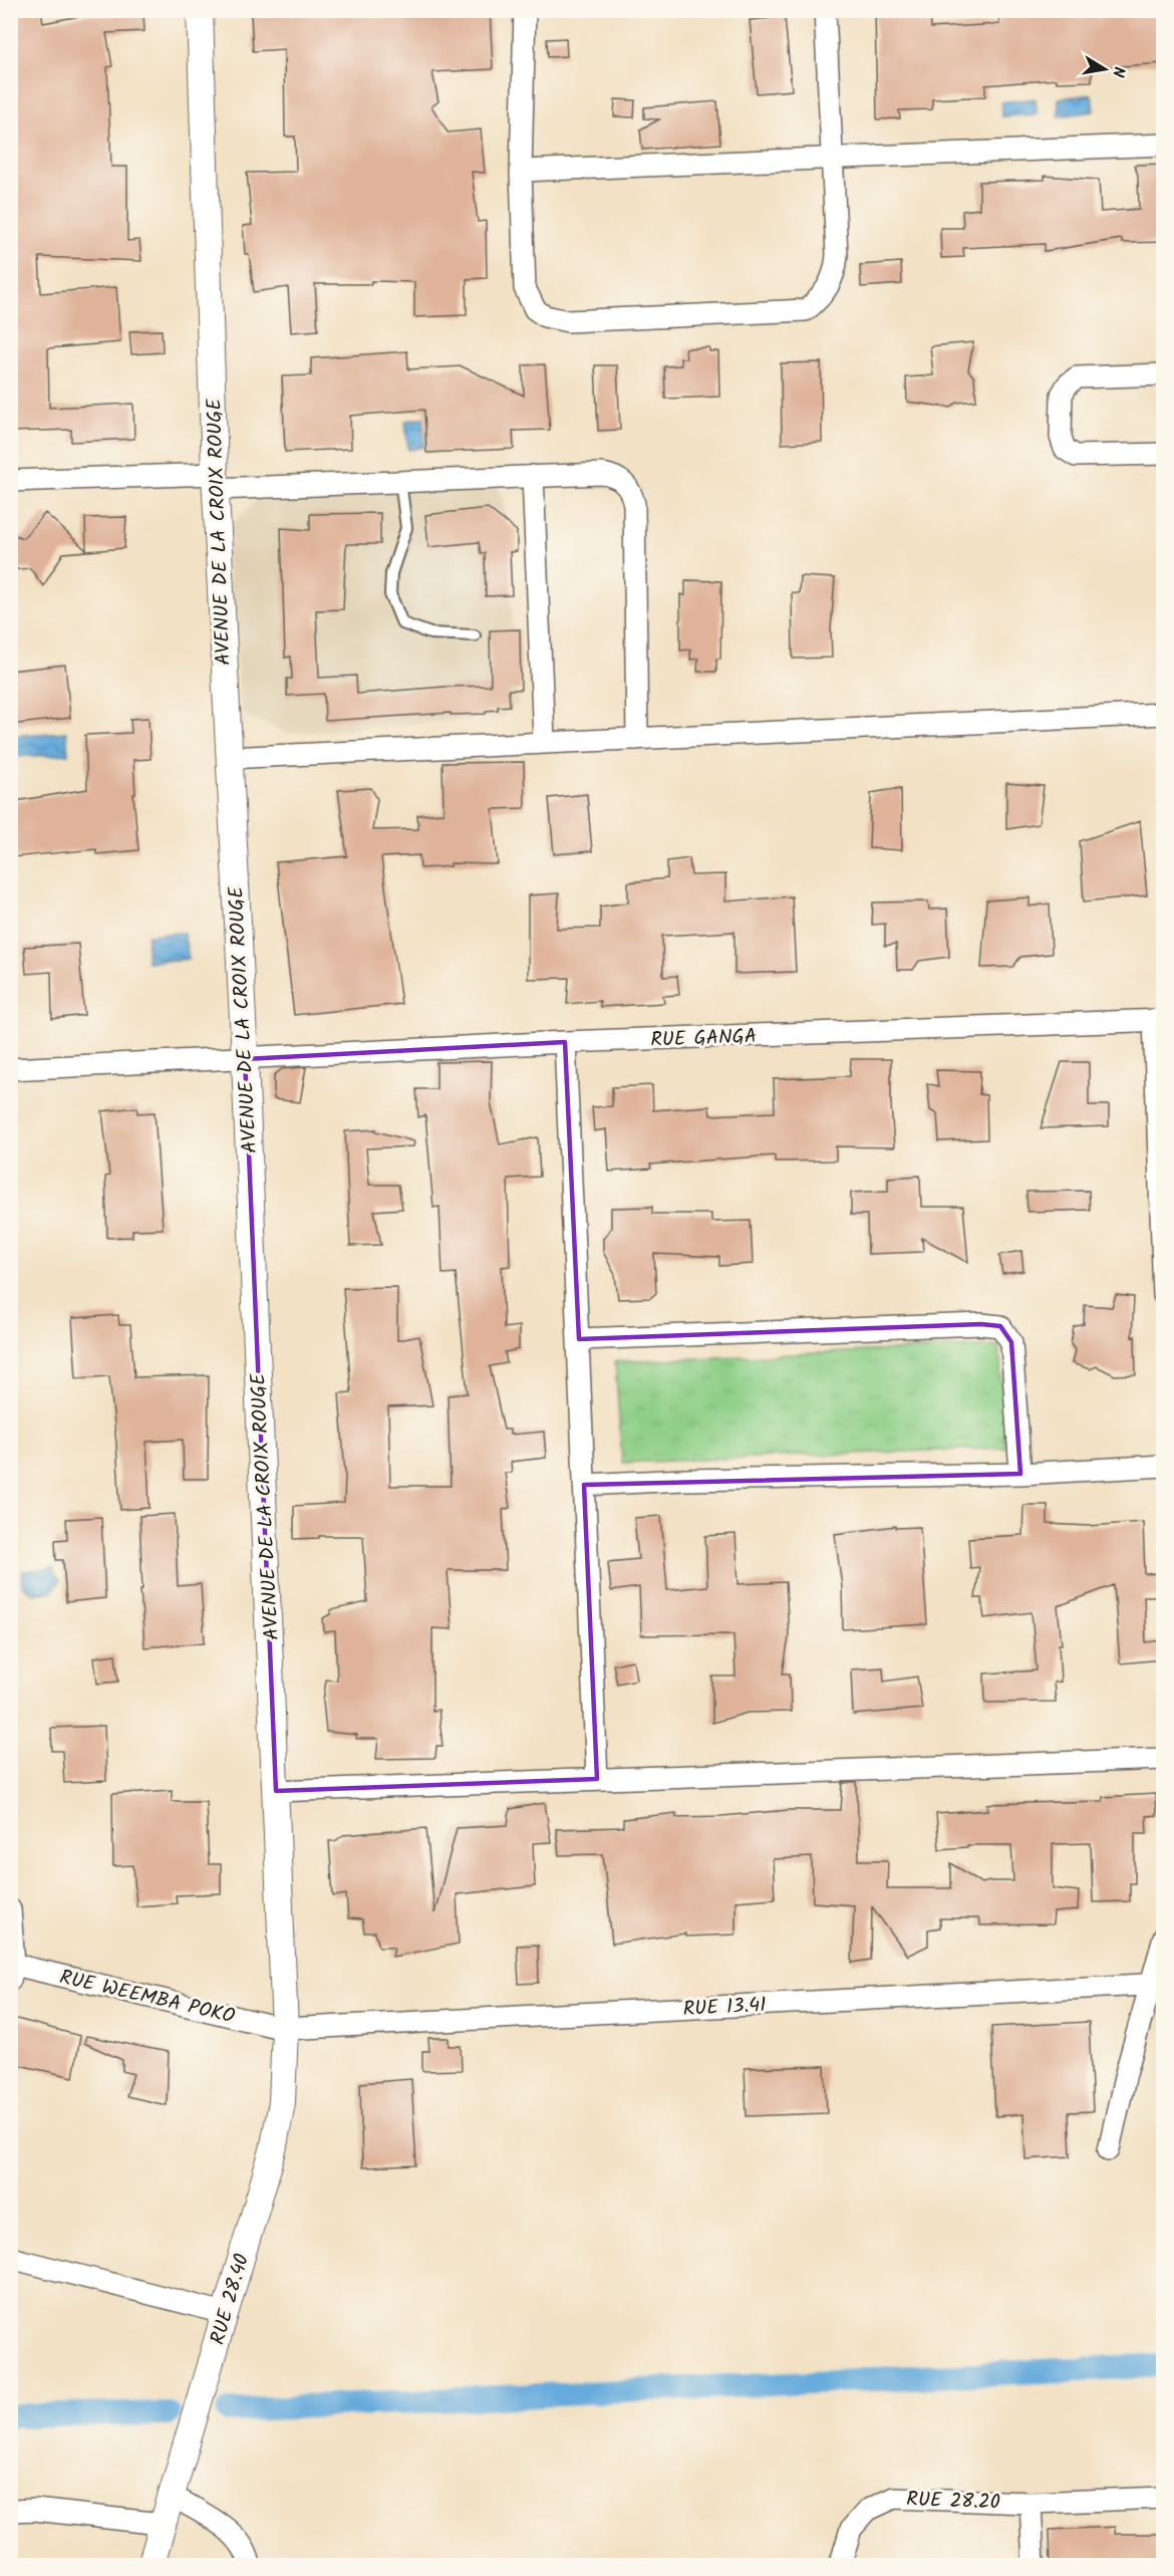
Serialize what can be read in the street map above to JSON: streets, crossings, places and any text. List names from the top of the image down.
{
  "streets": {
    "street": [
      "AVENUE DE LA CROIX ROUGE",
      "RUE GANGA",
      "RUE WEEMBA POKO",
      "RUE 13.41",
      "RUE 28.40",
      "RUE 28.20"
    ]
  },
  "crossings": [
    ["AVENUE DE LA CROIX ROUGE", "RUE GANGA"],
    ["AVENUE DE LA CROIX ROUGE", "RUE WEEMBA POKO"],
    ["AVENUE DE LA CROIX ROUGE", "RUE 13.41"],
    ["AVENUE DE LA CROIX ROUGE", "RUE 28.40"],
    ["RUE WEEMBA POKO", "RUE 13.41"],
    ["RUE WEEMBA POKO", "RUE 28.40"],
    ["RUE 13.41", "RUE 28.40"]
  ],
  "north": "right"
}
